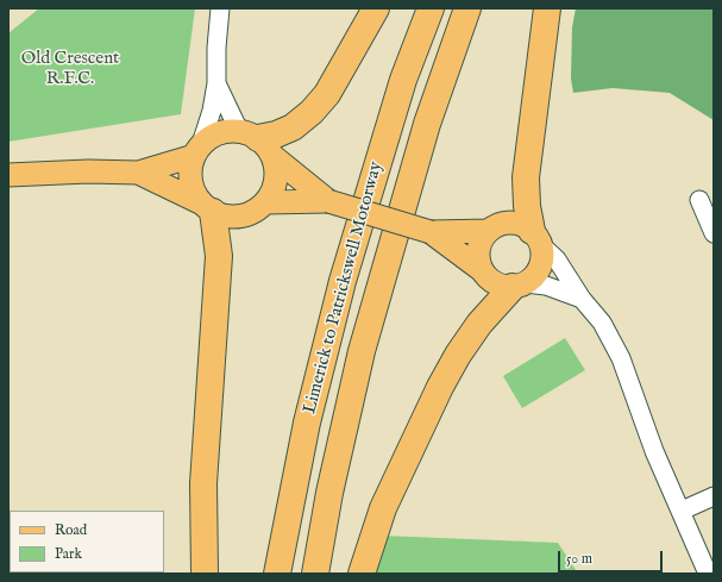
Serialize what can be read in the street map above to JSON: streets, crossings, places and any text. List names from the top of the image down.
{
  "streets": {
    "highway": ["Limerick to Patrickswell Motorway"]
  },
  "parks": ["Old Crescent R.F.C."],
  "legend": ["Road", "Park"],
  "scale_bar": "50 m"
}
